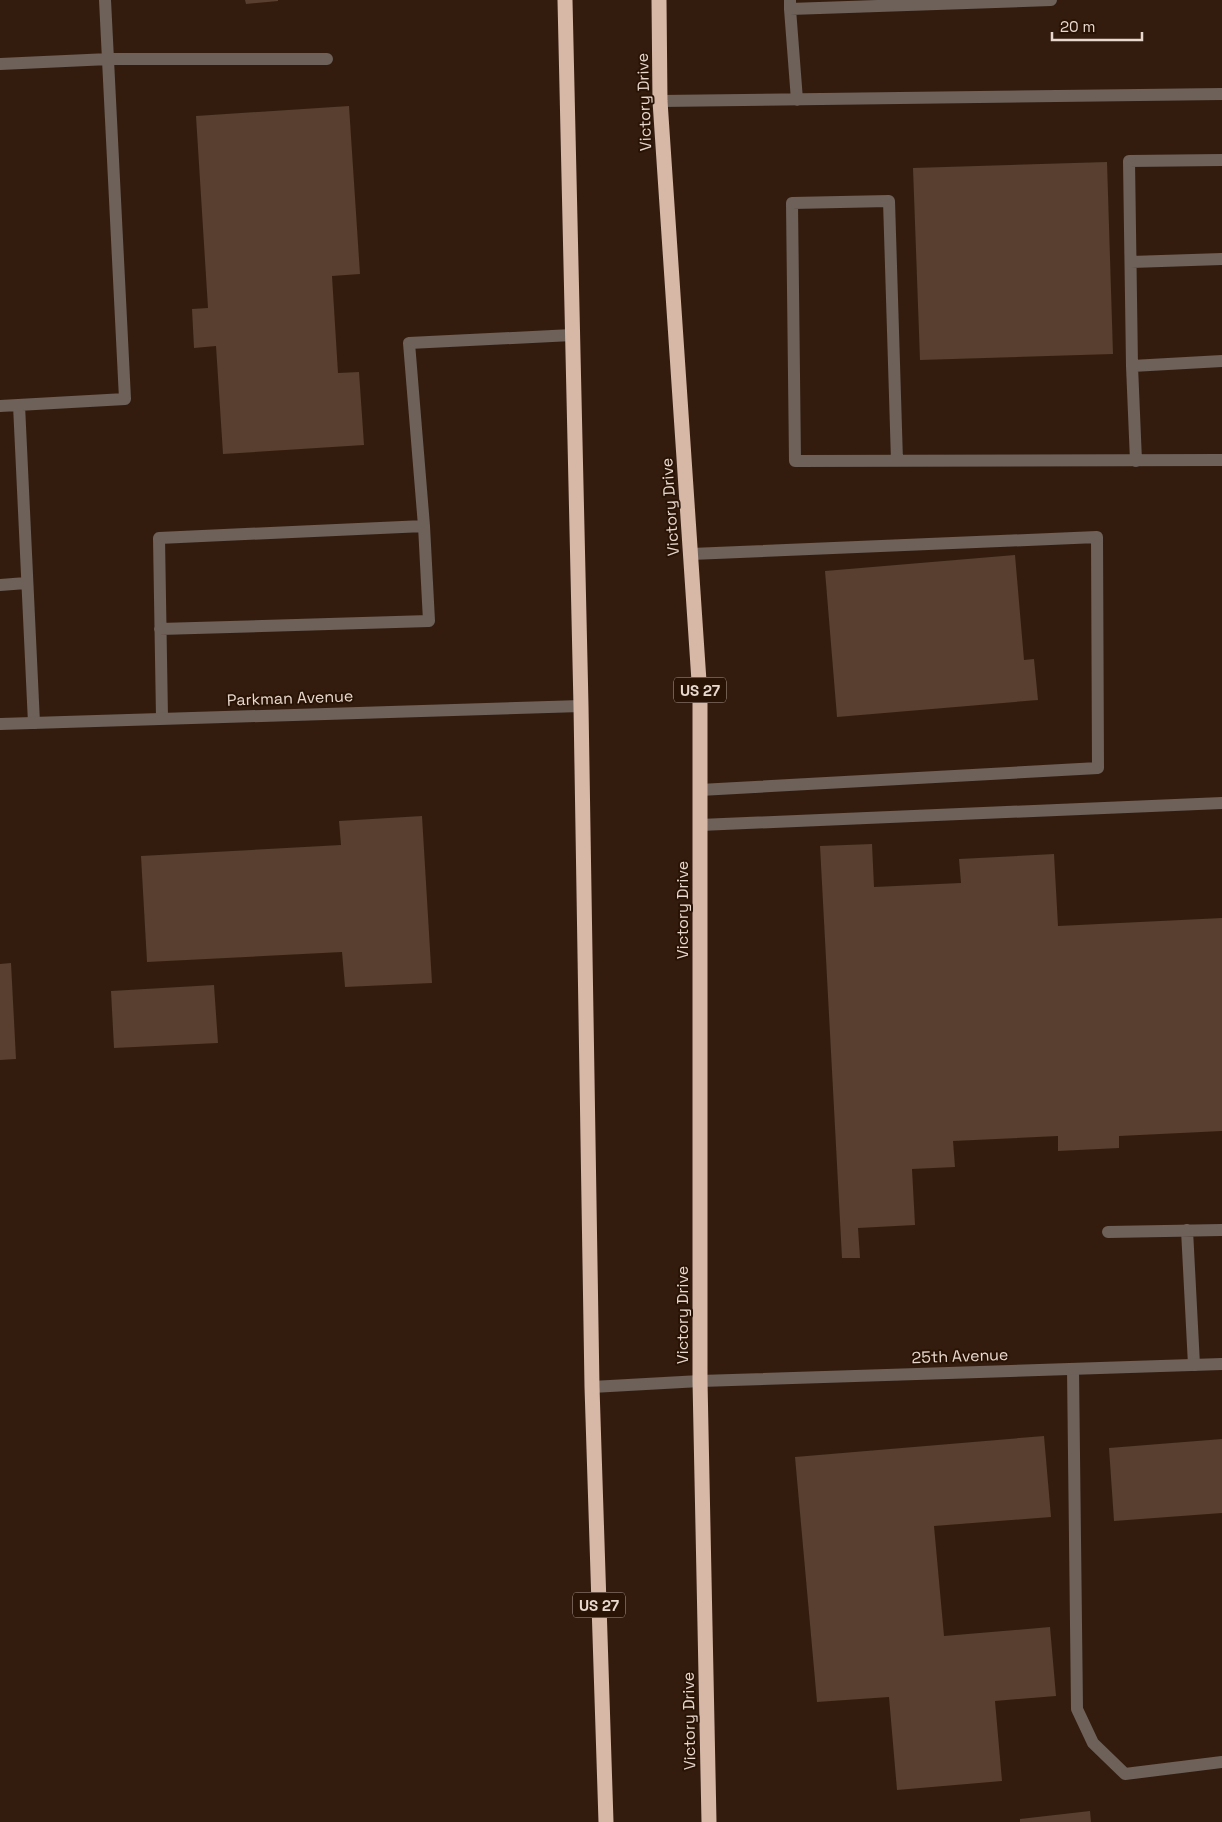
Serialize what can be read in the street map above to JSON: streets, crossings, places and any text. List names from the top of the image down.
{
  "streets": {
    "highway": ["Victory Drive", "US 27"],
    "street": ["Parkman Avenue", "25th Avenue"]
  },
  "crossings": [
    ["Victory Drive", "25th Avenue"],
    ["US 27", "Parkman Avenue"],
    ["US 27", "25th Avenue"]
  ],
  "scale_bar": "20 m"
}
